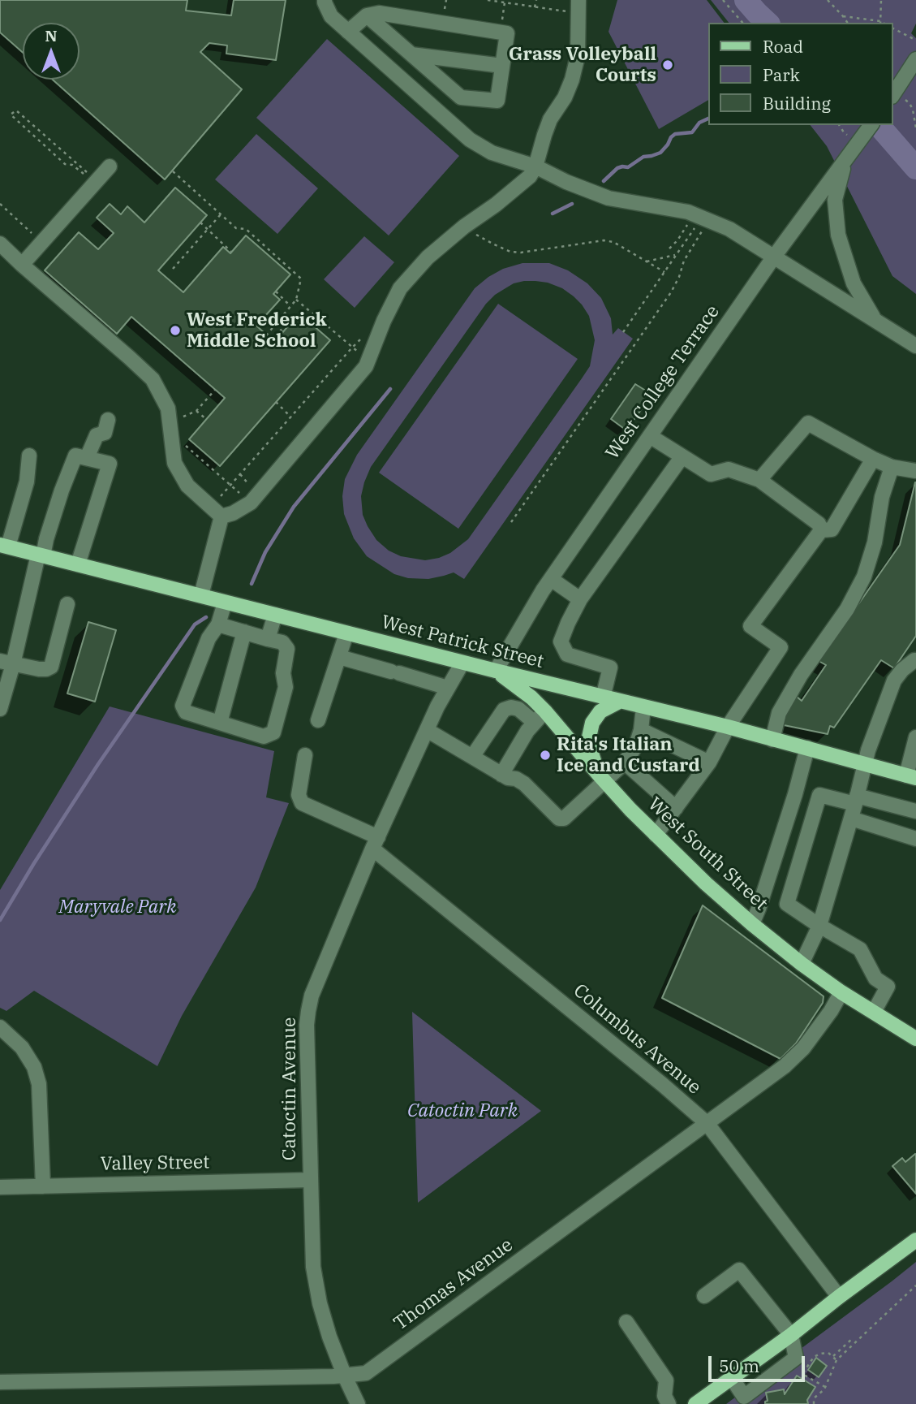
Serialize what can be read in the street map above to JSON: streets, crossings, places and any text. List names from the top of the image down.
{
  "streets": {
    "main road": ["West Patrick Street", "West South Street"],
    "street": [
      "West College Terrace",
      "Columbus Avenue",
      "Catoctin Avenue",
      "Valley Street",
      "Thomas Avenue"
    ]
  },
  "crossings": [
    ["West College Terrace", "West Patrick Street"],
    ["West College Terrace", "West South Street"],
    ["West Patrick Street", "West South Street"],
    ["West Patrick Street", "Catoctin Avenue"],
    ["West South Street", "Thomas Avenue"],
    ["Columbus Avenue", "Catoctin Avenue"],
    ["Columbus Avenue", "Thomas Avenue"],
    ["Catoctin Avenue", "Valley Street"],
    ["Catoctin Avenue", "Thomas Avenue"]
  ],
  "parks": ["Maryvale Park", "Catoctin Park"],
  "places": ["Grass Volleyball Courts", "West Frederick Middle School", "Rita's Italian Ice and Custard"],
  "legend": ["Road", "Park", "Building"],
  "scale_bar": "50 m",
  "north": "top"
}
